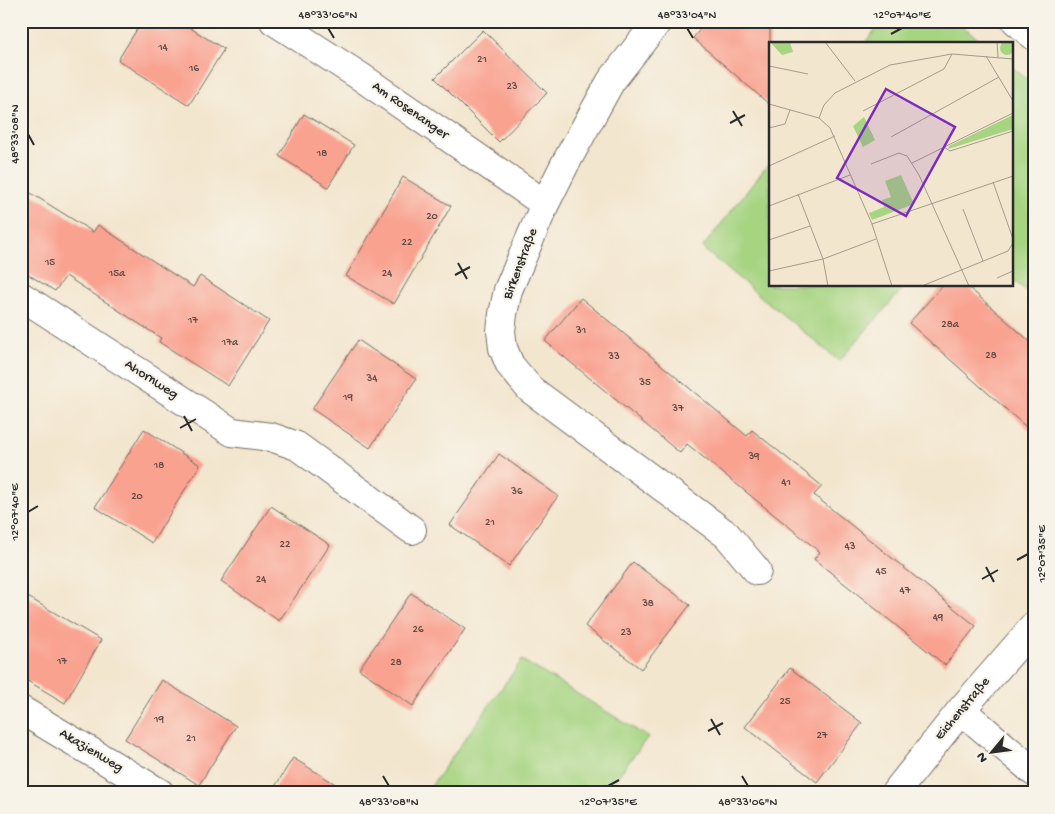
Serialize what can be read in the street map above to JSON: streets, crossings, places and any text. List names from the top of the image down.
{
  "streets": {
    "street": [
      "Am Rosenanger",
      "Birkenstraße",
      "Ahornweg",
      "Eichenstraße",
      "Akazienweg"
    ]
  },
  "crossings": [
    ["Am Rosenanger", "Birkenstraße"]
  ],
  "house_numbers": [
    "14",
    "21",
    "16",
    "23",
    "18",
    "20",
    "22",
    "15",
    "15a",
    "24",
    "17",
    "28a",
    "31",
    "17a",
    "28",
    "33",
    "34",
    "35",
    "19",
    "37",
    "39",
    "18",
    "41",
    "36",
    "20",
    "21",
    "22",
    "43",
    "45",
    "24",
    "47",
    "38",
    "49",
    "26",
    "23",
    "17",
    "28",
    "25",
    "19",
    "27",
    "21"
  ],
  "north": "bottom left",
  "coordinates": [
    "48°33'06\"N",
    "48°33'04\"N",
    "12°07'40\"E",
    "48°33'08\"N",
    "12°07'35\"E"
  ]
}
